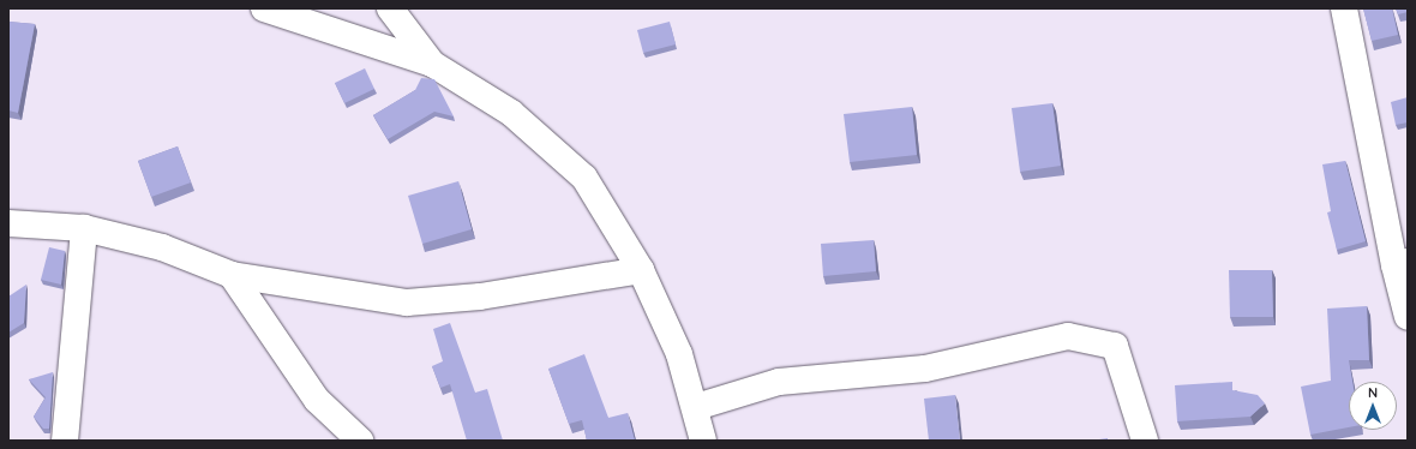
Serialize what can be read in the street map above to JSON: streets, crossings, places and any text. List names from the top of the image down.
{
  "north": "top"
}
